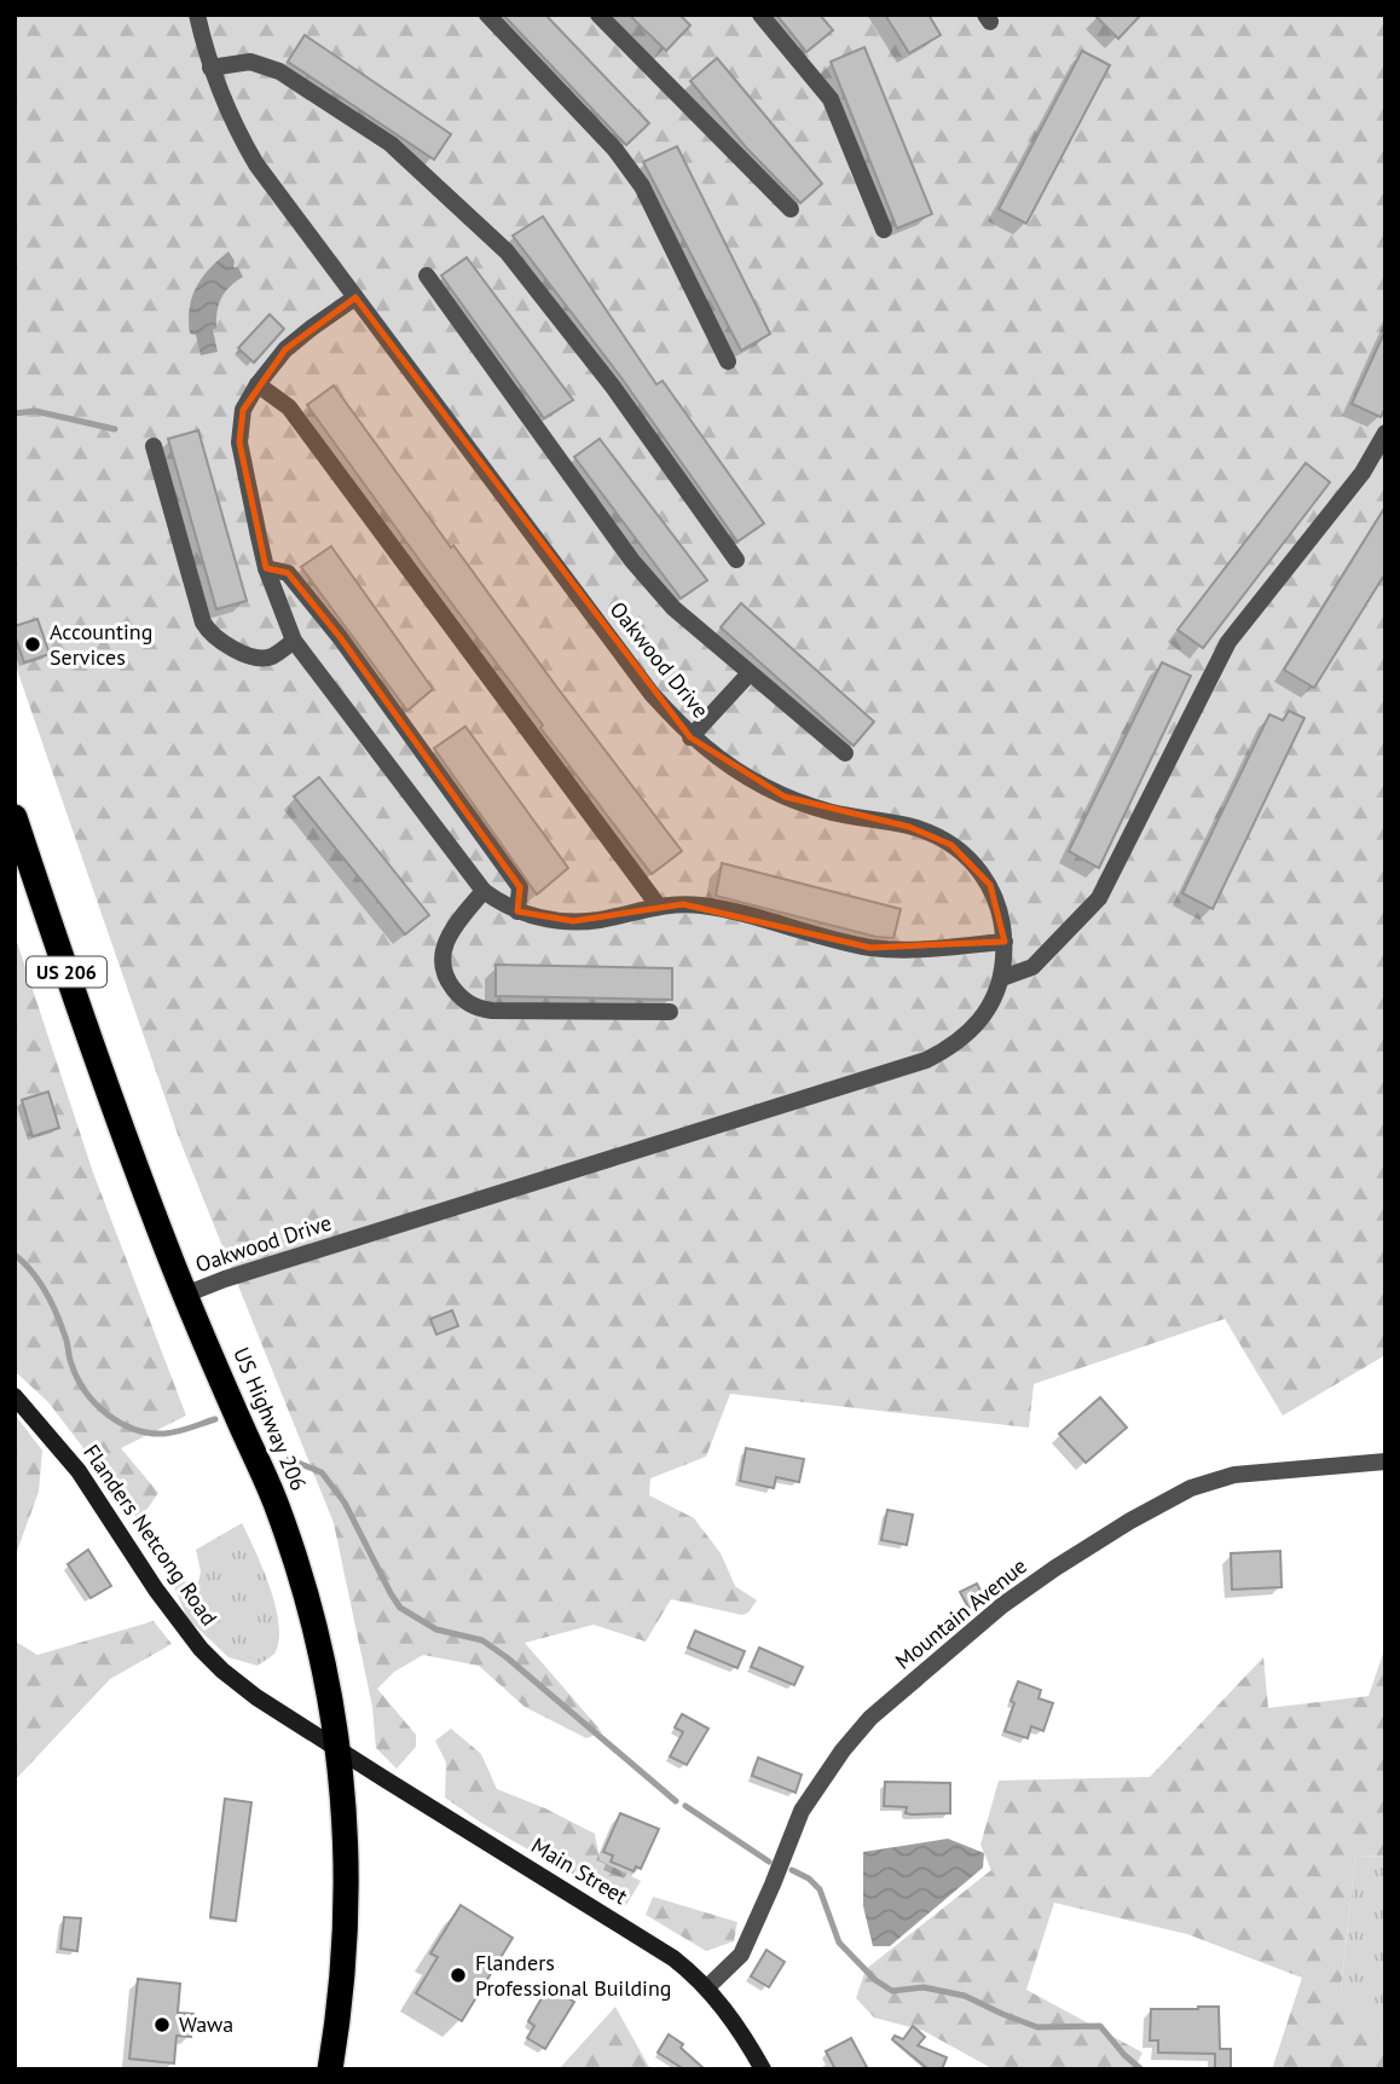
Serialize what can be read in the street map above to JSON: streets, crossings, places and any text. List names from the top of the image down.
{
  "streets": {
    "highway": ["US 206", "US Highway 206"],
    "main road": ["Flanders Netcong Road", "Main Street"],
    "street": ["Oakwood Drive", "Mountain Avenue"]
  },
  "crossings": [
    ["Oakwood Drive", "US Highway 206"],
    ["US Highway 206", "Flanders Netcong Road"],
    ["US Highway 206", "Main Street"],
    ["Flanders Netcong Road", "Main Street"],
    ["Mountain Avenue", "Main Street"]
  ],
  "places": ["Accounting Services", "Flanders Professional Building", "Wawa"]
}
